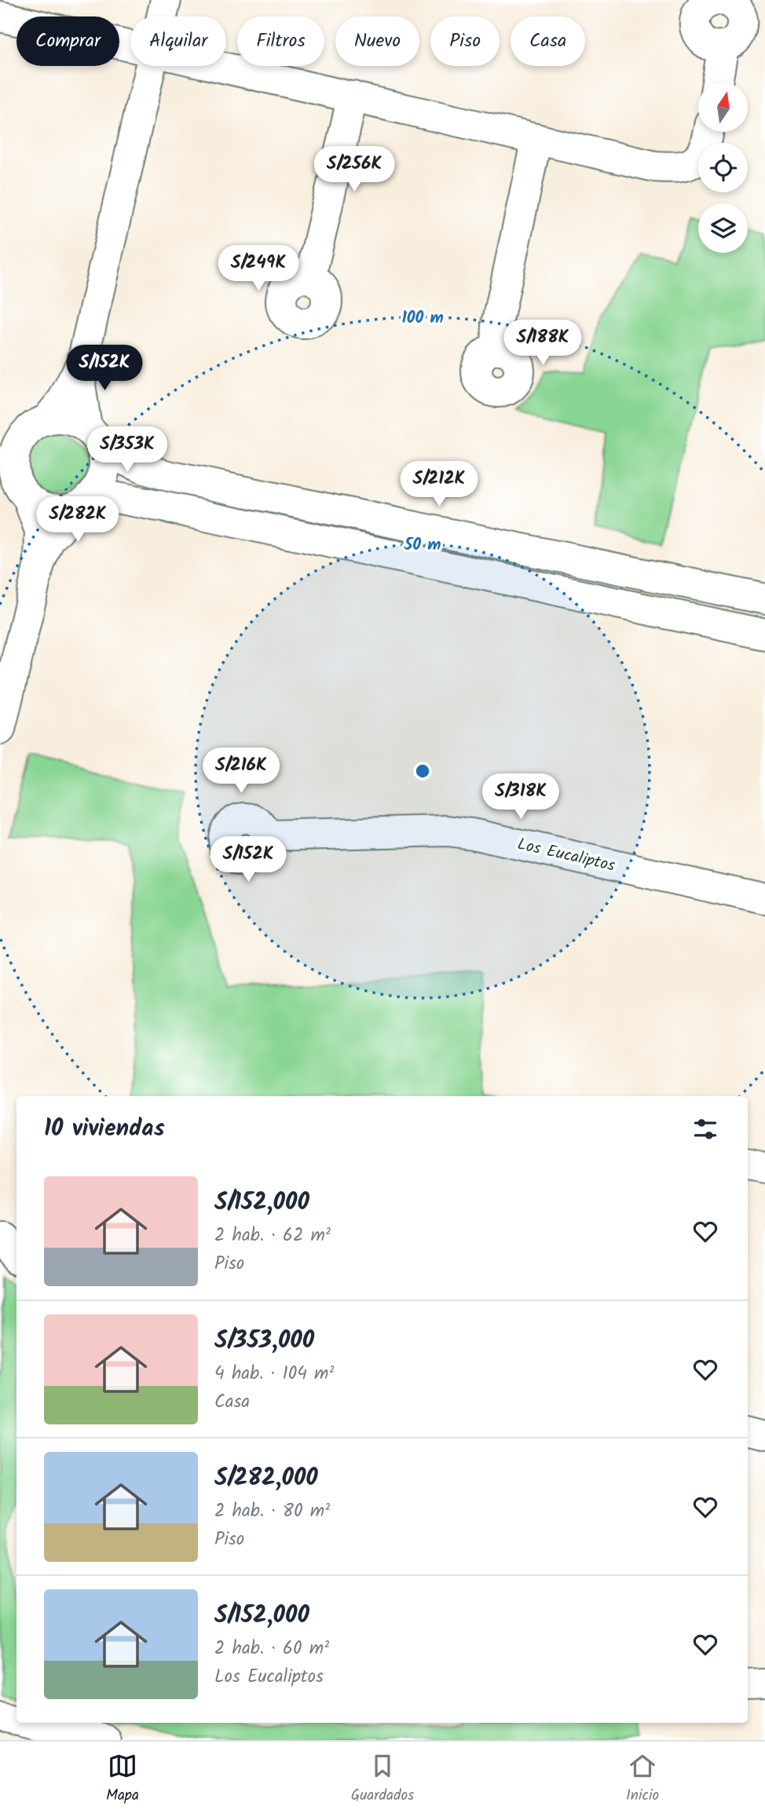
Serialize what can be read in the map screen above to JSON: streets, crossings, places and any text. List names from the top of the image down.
{
  "streets": {
    "street": ["Los Eucaliptos"]
  },
  "north": "top",
  "page": {
    "chip": [
      "Comprar",
      "Alquilar",
      "Filtros",
      "Nuevo",
      "Piso",
      "Casa"
    ],
    "price": [
      "S/256K",
      "S/249K",
      "S/188K",
      "S/152K",
      "S/353K",
      "S/212K",
      "S/282K",
      "S/216K",
      "S/318K",
      "S/152K"
    ],
    "heading": "10 viviendas",
    "list": [
      {
        "name": "S/152,000",
        "note": "2 hab. · 62 m² · Piso"
      },
      {
        "name": "S/353,000",
        "note": "4 hab. · 104 m² · Casa"
      },
      {
        "name": "S/282,000",
        "note": "2 hab. · 80 m² · Piso"
      },
      {
        "name": "S/152,000",
        "note": "2 hab. · 60 m² · Los Eucaliptos"
      }
    ],
    "tabs": ["Mapa", "Guardados", "Inicio"]
  },
  "rings": ["100 m", "50 m"]
}
